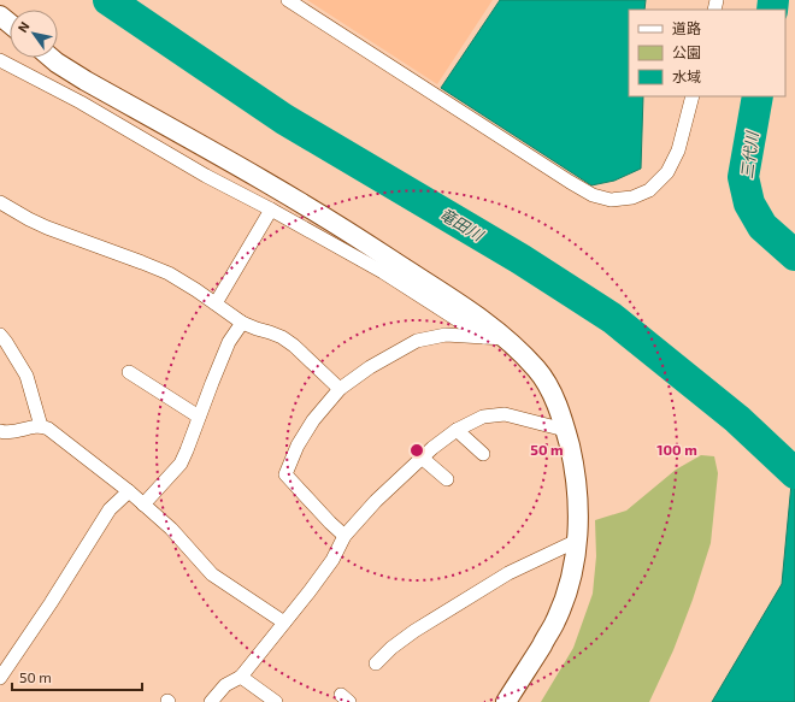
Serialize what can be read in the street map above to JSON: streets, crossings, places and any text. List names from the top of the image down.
{
  "water": ["三代川", "竜田川"],
  "legend": ["道路", "公園", "水域"],
  "scale_bar": "50 m",
  "north": "top left",
  "rings": ["50 m", "100 m"]
}
